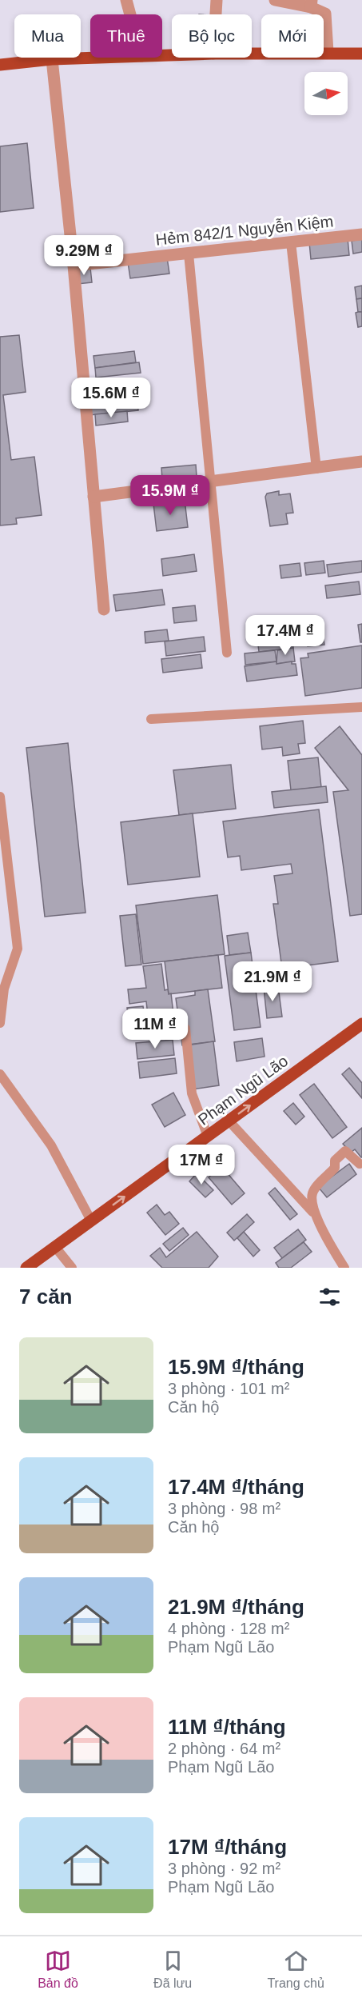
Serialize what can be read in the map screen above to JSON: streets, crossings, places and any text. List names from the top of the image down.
{
  "streets": {
    "main road": ["Phạm Ngũ Lão"],
    "street": ["Hẻm 842/1 Nguyễn Kiệm"]
  },
  "one_way": ["Phạm Ngũ Lão"],
  "north": "right",
  "page": {
    "chip": [
      "Mua",
      "Thuê",
      "Bộ lọc",
      "Mới"
    ],
    "price": [
      "9.29M ₫",
      "15.6M ₫",
      "15.9M ₫",
      "17.4M ₫",
      "21.9M ₫",
      "11M ₫",
      "17M ₫"
    ],
    "heading": "7 căn",
    "list": [
      {
        "name": "15.9M ₫/tháng",
        "note": "3 phòng · 101 m² · Căn hộ"
      },
      {
        "name": "17.4M ₫/tháng",
        "note": "3 phòng · 98 m² · Căn hộ"
      },
      {
        "name": "21.9M ₫/tháng",
        "note": "4 phòng · 128 m² · Phạm Ngũ Lão"
      },
      {
        "name": "11M ₫/tháng",
        "note": "2 phòng · 64 m² · Phạm Ngũ Lão"
      },
      {
        "name": "17M ₫/tháng",
        "note": "3 phòng · 92 m² · Phạm Ngũ Lão"
      }
    ],
    "tabs": ["Bản đồ", "Đã lưu", "Trang chủ"]
  }
}
